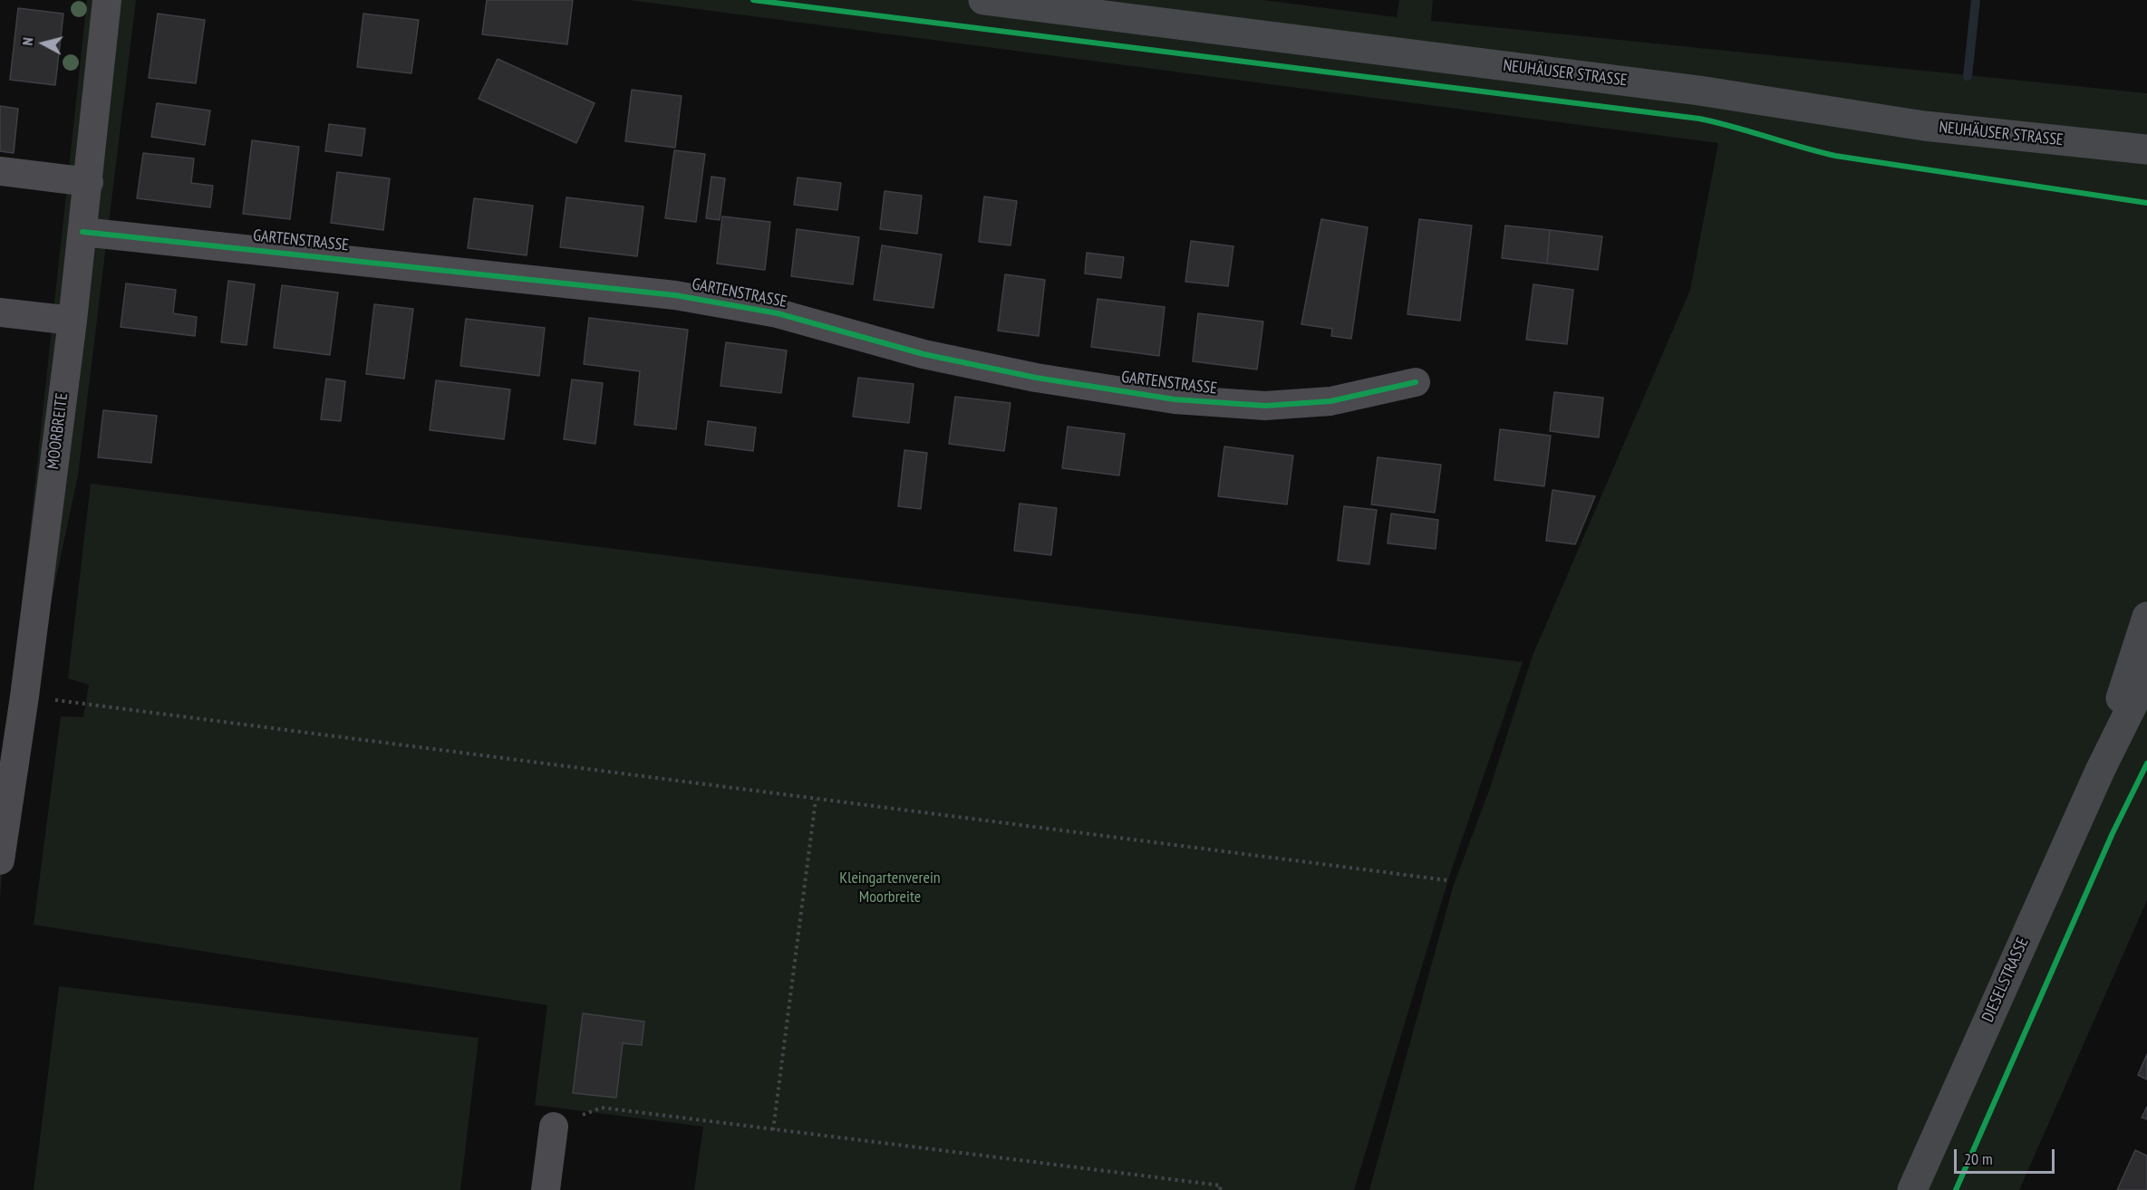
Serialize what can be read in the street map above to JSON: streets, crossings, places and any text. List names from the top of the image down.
{
  "streets": {
    "main road": ["NEUHÄUSER STRASSE", "DIESELSTRASSE"],
    "street": ["GARTENSTRASSE", "MOORBREITE"]
  },
  "crossings": [
    ["GARTENSTRASSE", "MOORBREITE"]
  ],
  "parks": ["Kleingartenverein Moorbreite"],
  "scale_bar": "20 m",
  "north": "left"
}
